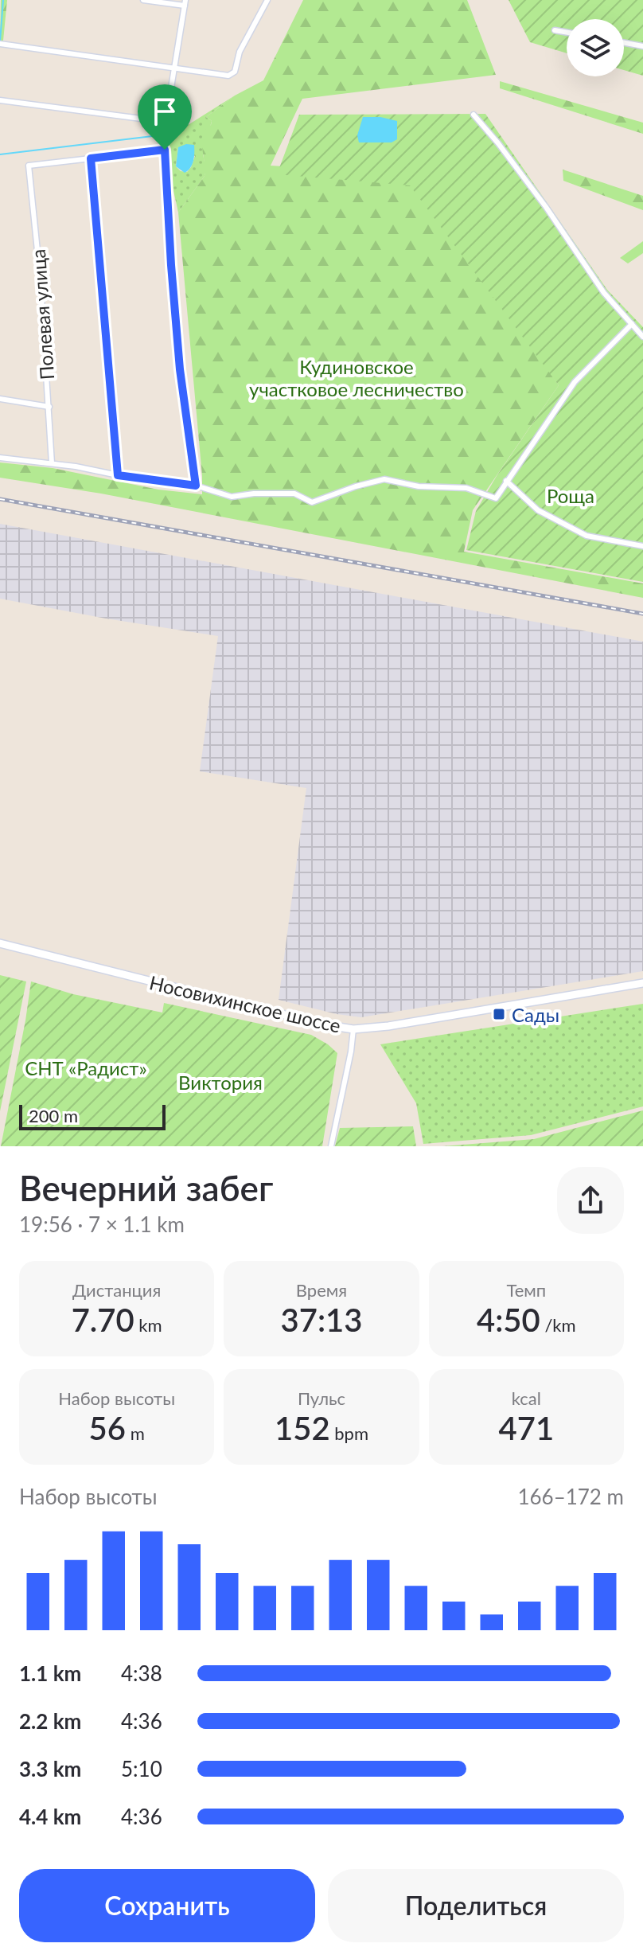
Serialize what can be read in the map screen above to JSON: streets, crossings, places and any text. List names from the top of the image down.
{
  "streets": {
    "main road": ["Носовихинское шоссе"],
    "street": ["Полевая улица"]
  },
  "parks": [
    "Кудиновское участковое лесничество",
    "Роща",
    "СНТ «Радист»",
    "Виктория"
  ],
  "places": {
    "transit": ["Сады"]
  },
  "scale_bar": "200 m",
  "page": {
    "scale": "200 m",
    "heading": ["Вечерний забег", "19:56 · 7 × 1.1 km"],
    "stats": [
      ["Дистанция", "7.70 km"],
      ["Время", "37:13"],
      ["Темп", "4:50 /km"],
      ["Набор высоты", "56 m"],
      ["Пульс", "152 bpm"],
      ["kcal", "471"]
    ],
    "chart": ["Набор высоты", "166–172 m"],
    "list": [
      {
        "name": "1.1 km",
        "note": "4:38"
      },
      {
        "name": "2.2 km",
        "note": "4:36"
      },
      {
        "name": "3.3 km",
        "note": "5:10"
      },
      {
        "name": "4.4 km",
        "note": "4:36"
      }
    ],
    "buttons": ["Сохранить", "Поделиться"]
  }
}
